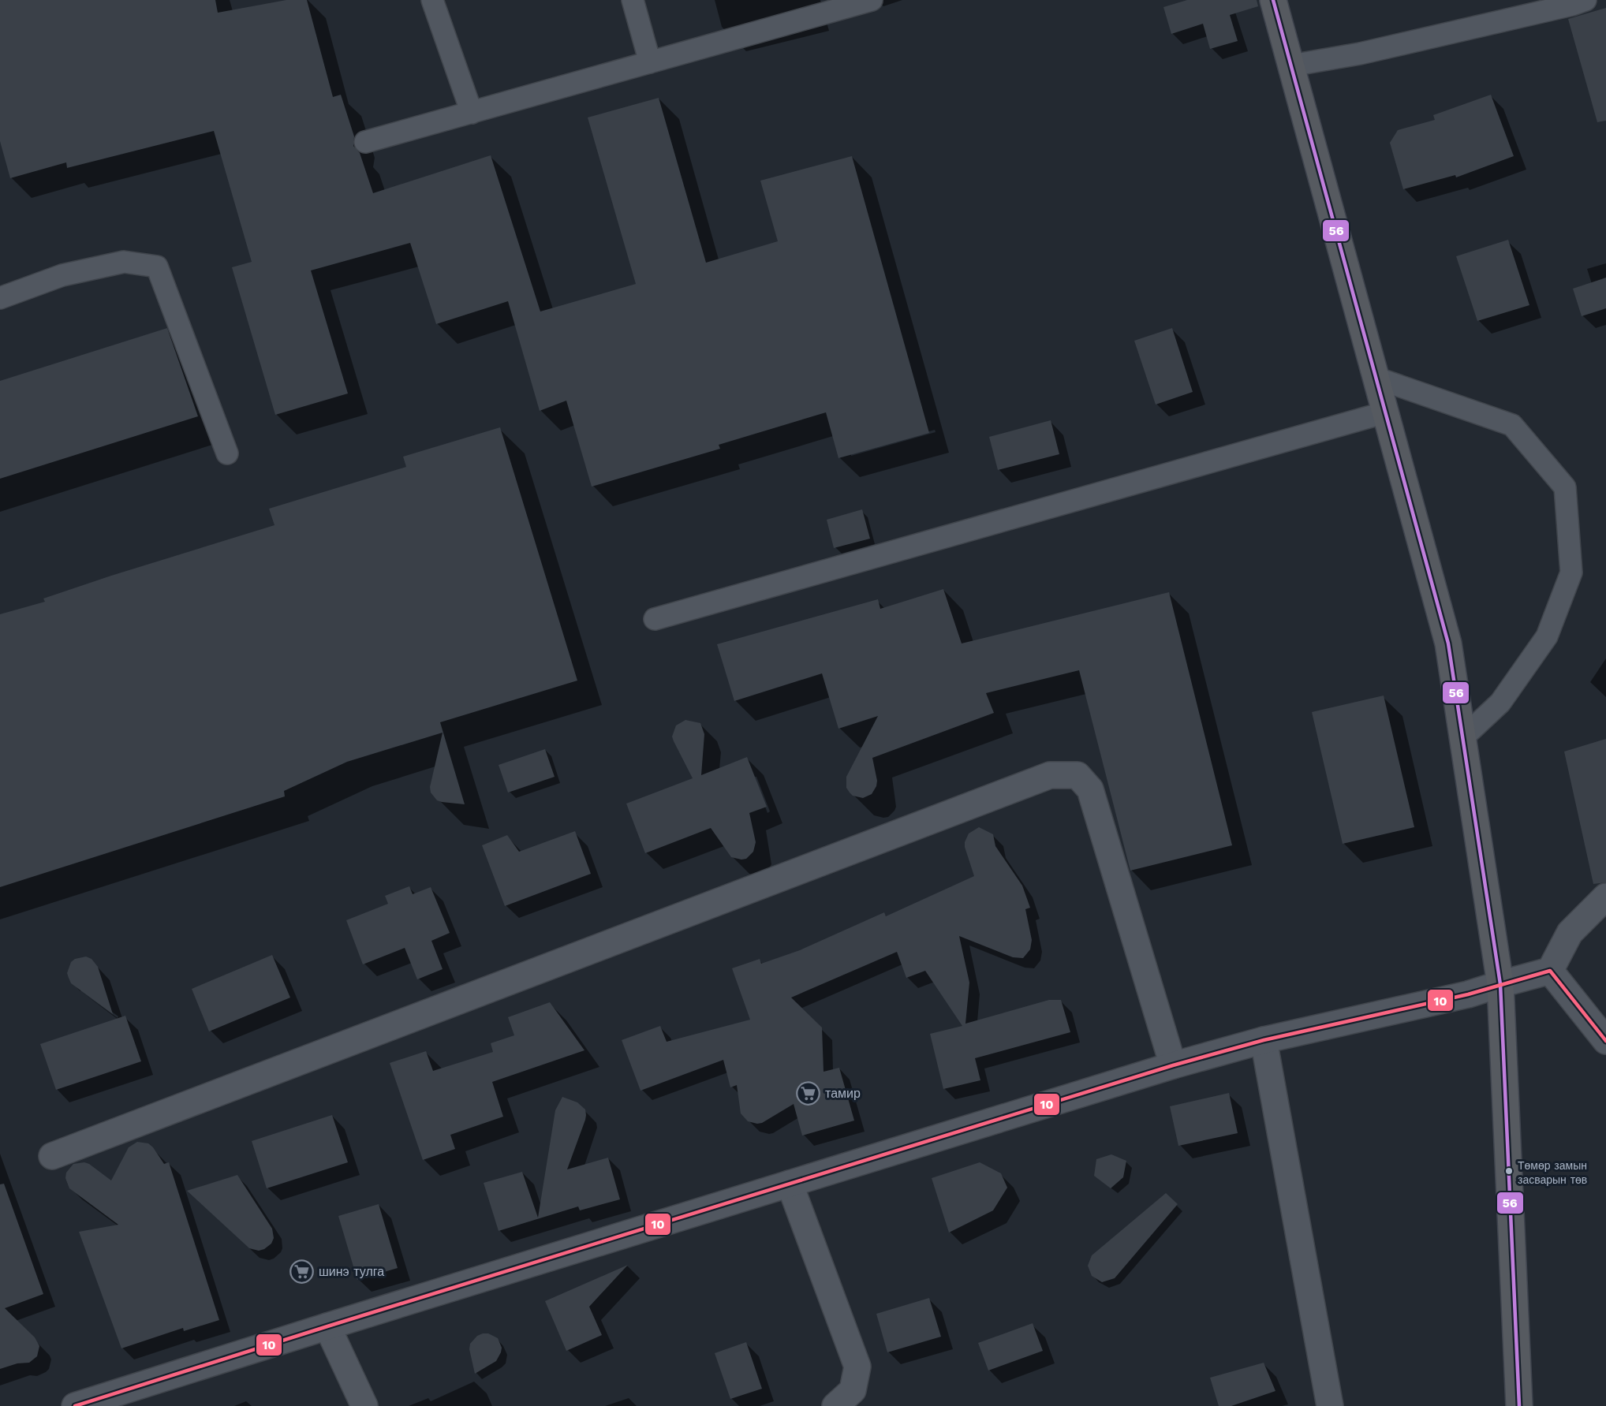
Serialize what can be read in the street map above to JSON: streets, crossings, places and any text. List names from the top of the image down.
{
  "places": {
    "supermarket": ["тамир", "шинэ тулга"],
    "other": ["Төмөр замын засварын төв"]
  },
  "lines": ["transit line 56", "transit line 10"]
}
